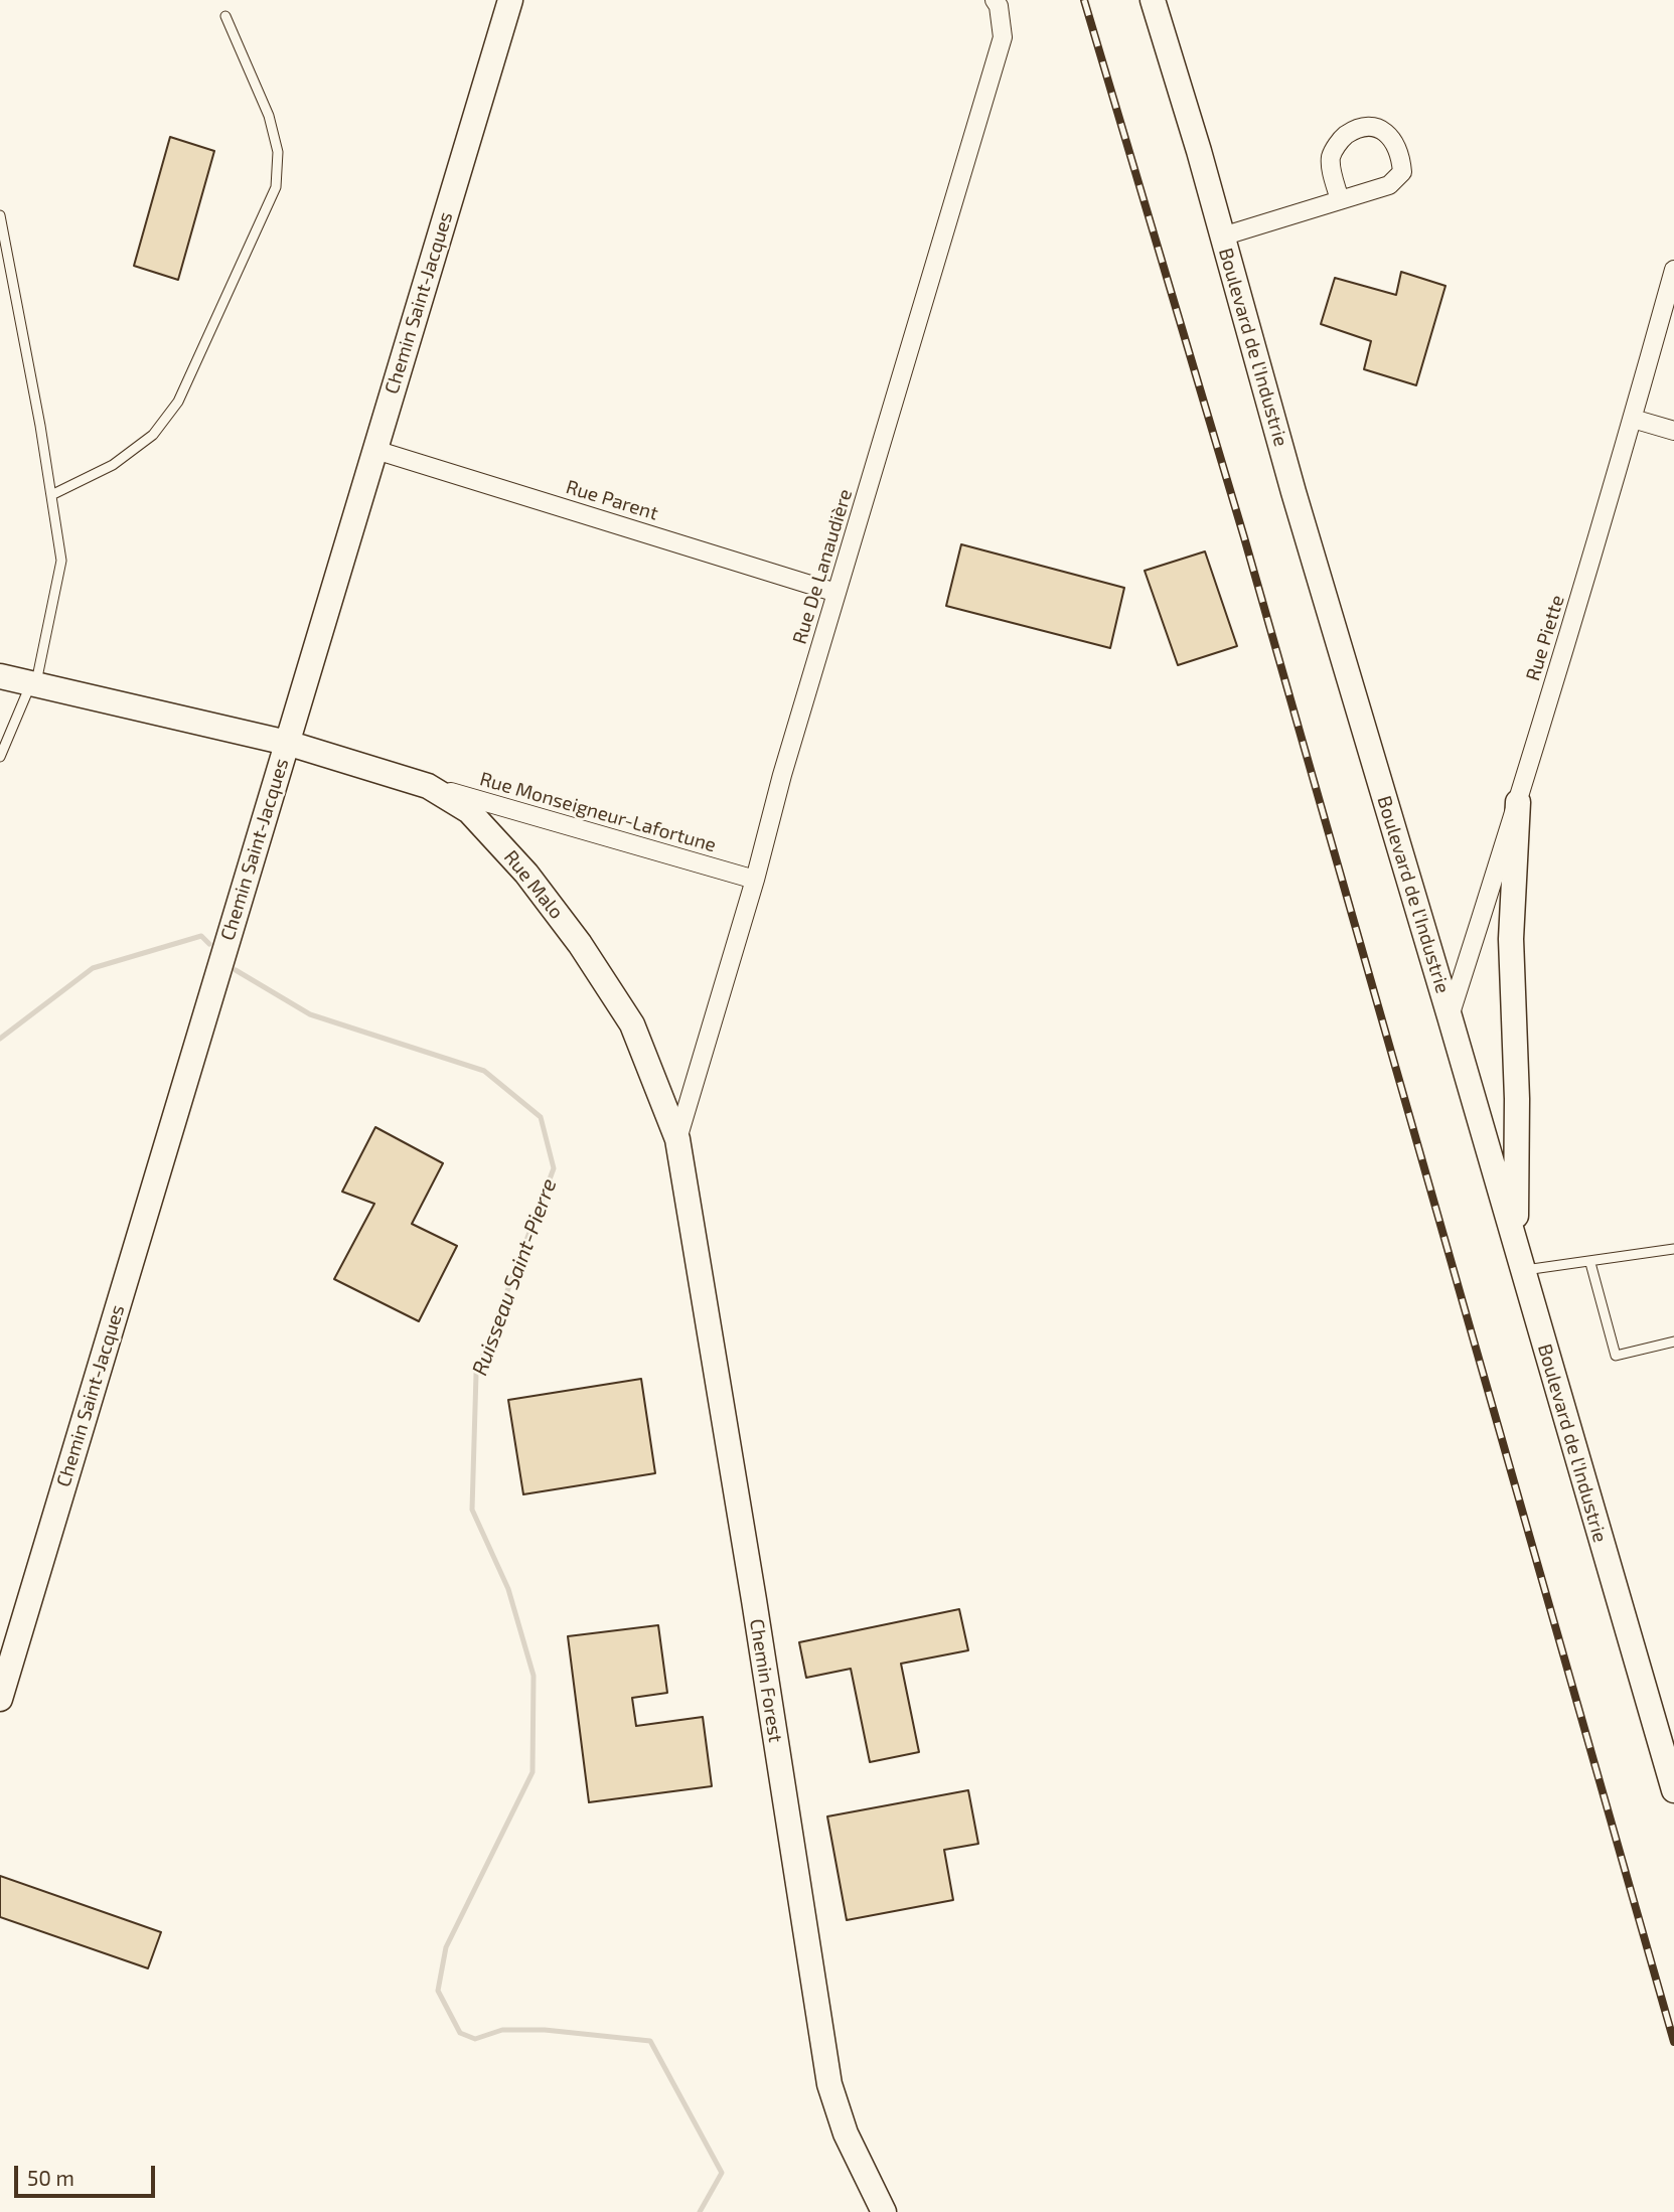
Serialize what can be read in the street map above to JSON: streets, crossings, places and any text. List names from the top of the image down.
{
  "streets": {
    "street": [
      "Chemin Saint-Jacques",
      "Boulevard de l'Industrie",
      "Rue Parent",
      "Rue De Lanaudière",
      "Rue Piette",
      "Rue Monseigneur-Lafortune",
      "Rue Malo",
      "Chemin Forest"
    ]
  },
  "crossings": [
    ["Chemin Saint-Jacques", "Rue Parent"],
    ["Chemin Saint-Jacques", "Rue Malo"],
    ["Boulevard de l'Industrie", "Rue Piette"],
    ["Rue Parent", "Rue De Lanaudière"],
    ["Rue De Lanaudière", "Rue Monseigneur-Lafortune"],
    ["Rue De Lanaudière", "Rue Malo"],
    ["Rue De Lanaudière", "Chemin Forest"],
    ["Rue Monseigneur-Lafortune", "Rue Malo"],
    ["Rue Malo", "Chemin Forest"]
  ],
  "water": ["Ruisseau Saint-Pierre"],
  "scale_bar": "50 m"
}
